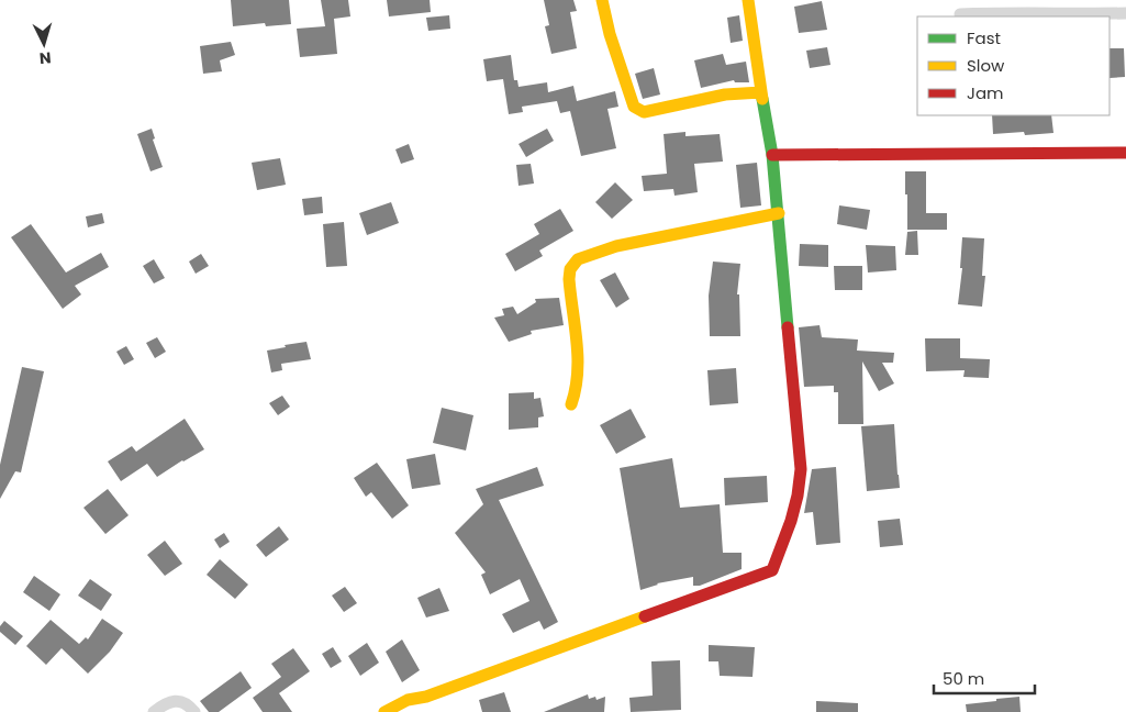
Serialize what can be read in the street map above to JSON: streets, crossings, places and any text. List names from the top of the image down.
{
  "legend": ["Fast", "Slow", "Jam"],
  "scale_bar": "50 m",
  "north": "bottom"
}
